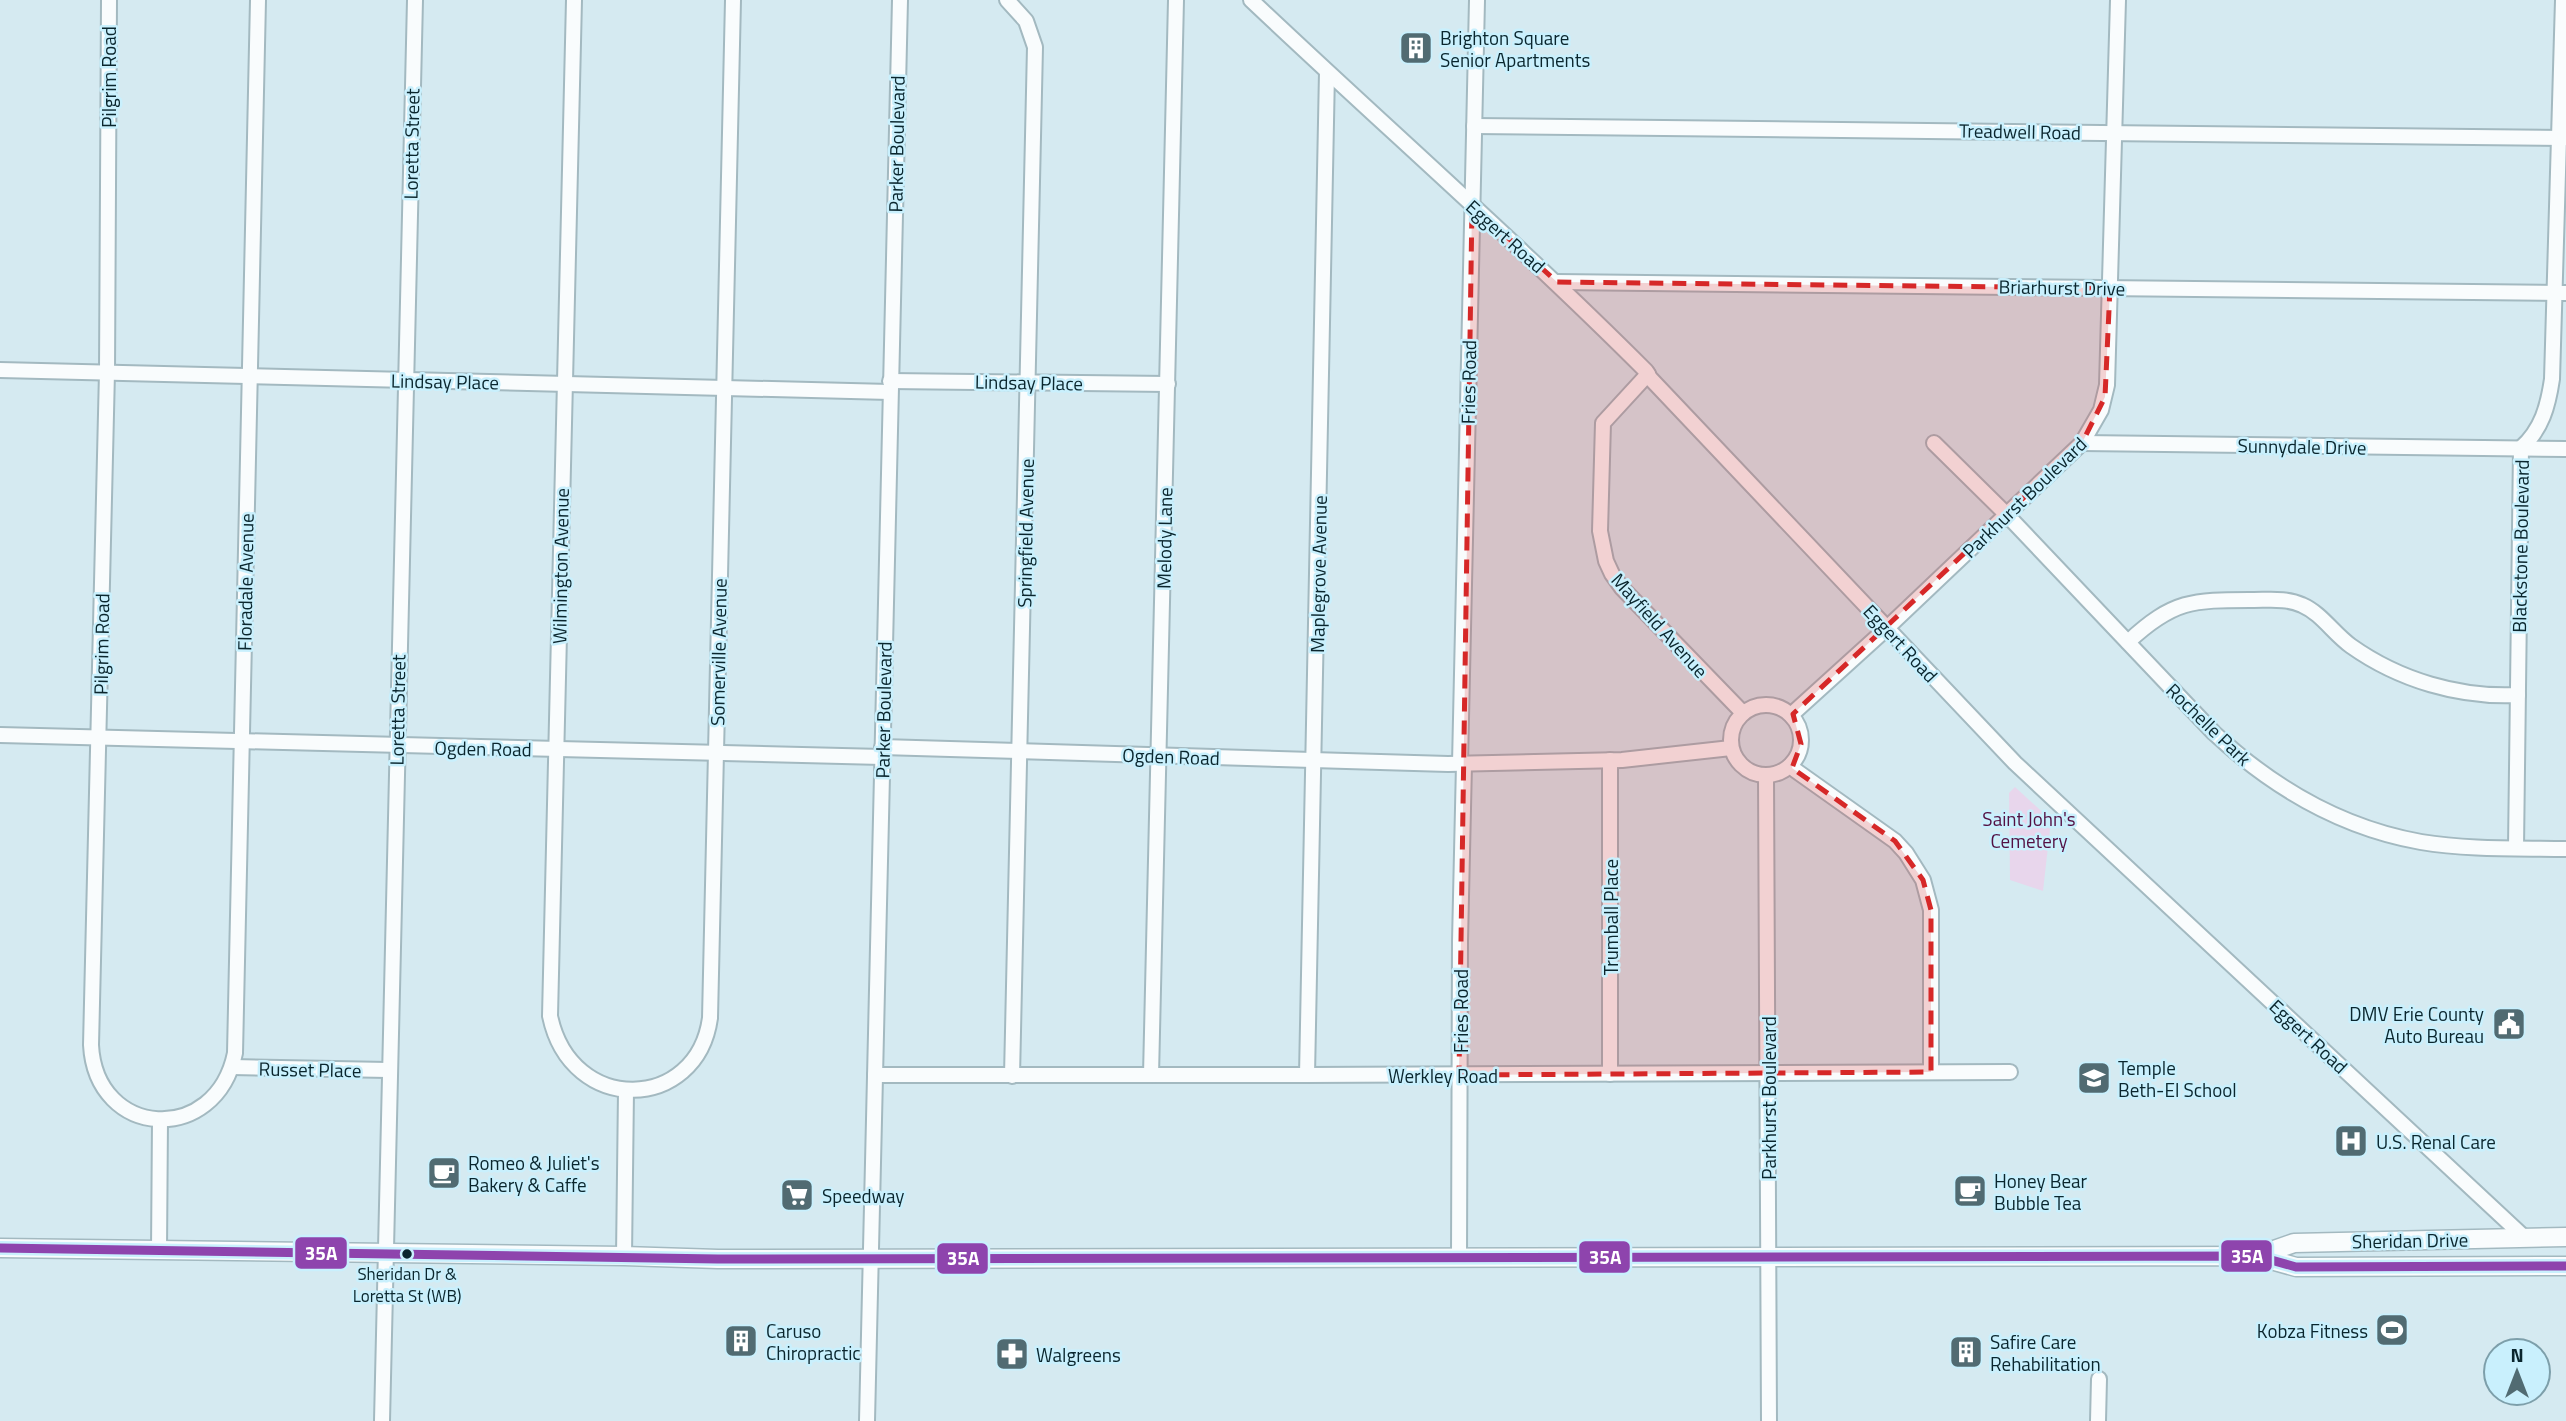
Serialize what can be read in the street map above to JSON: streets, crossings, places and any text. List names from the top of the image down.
{
  "streets": {
    "main road": ["Eggert Road", "Sheridan Drive"],
    "street": [
      "Pilgrim Road",
      "Treadwell Road",
      "Loretta Street",
      "Parker Boulevard",
      "Briarhurst Drive",
      "Lindsay Place",
      "Fries Road",
      "Sunnydale Drive",
      "Parkhurst Boulevard",
      "Springfield Avenue",
      "Melody Lane",
      "Blackstone Boulevard",
      "Wilmington Avenue",
      "Maplegrove Avenue",
      "Floradale Avenue",
      "Mayfield Avenue",
      "Somerville Avenue",
      "Rochelle Park",
      "Ogden Road",
      "Trumball Place",
      "Russet Place",
      "Werkley Road"
    ]
  },
  "crossings": [
    ["Pilgrim Road", "Lindsay Place"],
    ["Pilgrim Road", "Floradale Avenue"],
    ["Pilgrim Road", "Ogden Road"],
    ["Treadwell Road", "Fries Road"],
    ["Treadwell Road", "Parkhurst Boulevard"],
    ["Treadwell Road", "Blackstone Boulevard"],
    ["Loretta Street", "Lindsay Place"],
    ["Loretta Street", "Ogden Road"],
    ["Loretta Street", "Russet Place"],
    ["Loretta Street", "Sheridan Drive"],
    ["Parker Boulevard", "Lindsay Place"],
    ["Parker Boulevard", "Ogden Road"],
    ["Parker Boulevard", "Werkley Road"],
    ["Parker Boulevard", "Sheridan Drive"],
    ["Eggert Road", "Briarhurst Drive"],
    ["Eggert Road", "Fries Road"],
    ["Eggert Road", "Parkhurst Boulevard"],
    ["Eggert Road", "Maplegrove Avenue"],
    ["Eggert Road", "Mayfield Avenue"],
    ["Eggert Road", "Sheridan Drive"],
    ["Briarhurst Drive", "Parkhurst Boulevard"],
    ["Briarhurst Drive", "Blackstone Boulevard"],
    ["Lindsay Place", "Springfield Avenue"],
    ["Lindsay Place", "Melody Lane"],
    ["Lindsay Place", "Wilmington Avenue"],
    ["Lindsay Place", "Floradale Avenue"],
    ["Lindsay Place", "Somerville Avenue"],
    ["Fries Road", "Ogden Road"],
    ["Fries Road", "Werkley Road"],
    ["Fries Road", "Sheridan Drive"],
    ["Sunnydale Drive", "Parkhurst Boulevard"],
    ["Sunnydale Drive", "Blackstone Boulevard"],
    ["Parkhurst Boulevard", "Mayfield Avenue"],
    ["Parkhurst Boulevard", "Rochelle Park"],
    ["Parkhurst Boulevard", "Ogden Road"],
    ["Parkhurst Boulevard", "Werkley Road"],
    ["Parkhurst Boulevard", "Sheridan Drive"],
    ["Springfield Avenue", "Ogden Road"],
    ["Springfield Avenue", "Werkley Road"],
    ["Melody Lane", "Ogden Road"],
    ["Melody Lane", "Werkley Road"],
    ["Blackstone Boulevard", "Rochelle Park"],
    ["Wilmington Avenue", "Somerville Avenue"],
    ["Wilmington Avenue", "Ogden Road"],
    ["Maplegrove Avenue", "Ogden Road"],
    ["Maplegrove Avenue", "Werkley Road"],
    ["Floradale Avenue", "Ogden Road"],
    ["Floradale Avenue", "Russet Place"],
    ["Mayfield Avenue", "Ogden Road"],
    ["Somerville Avenue", "Ogden Road"],
    ["Ogden Road", "Trumball Place"],
    ["Trumball Place", "Werkley Road"]
  ],
  "parks": ["Saint John's Cemetery"],
  "places": {
    "building": ["Brighton Square Senior Apartments", "Caruso Chiropractic", "Safire Care Rehabilitation"],
    "public building": ["DMV Erie County Auto Bureau"],
    "school or university": ["Temple Beth-El School"],
    "hospital": ["U.S. Renal Care"],
    "cafe": ["Romeo & Juliet's Bakery & Caffe", "Honey Bear Bubble Tea"],
    "supermarket": ["Speedway"],
    "other": ["Sheridan Dr & Loretta St (WB)"],
    "sports": ["Kobza Fitness"],
    "pharmacy": ["Walgreens"]
  },
  "lines": ["transit line 35A"],
  "north": "top"
}
